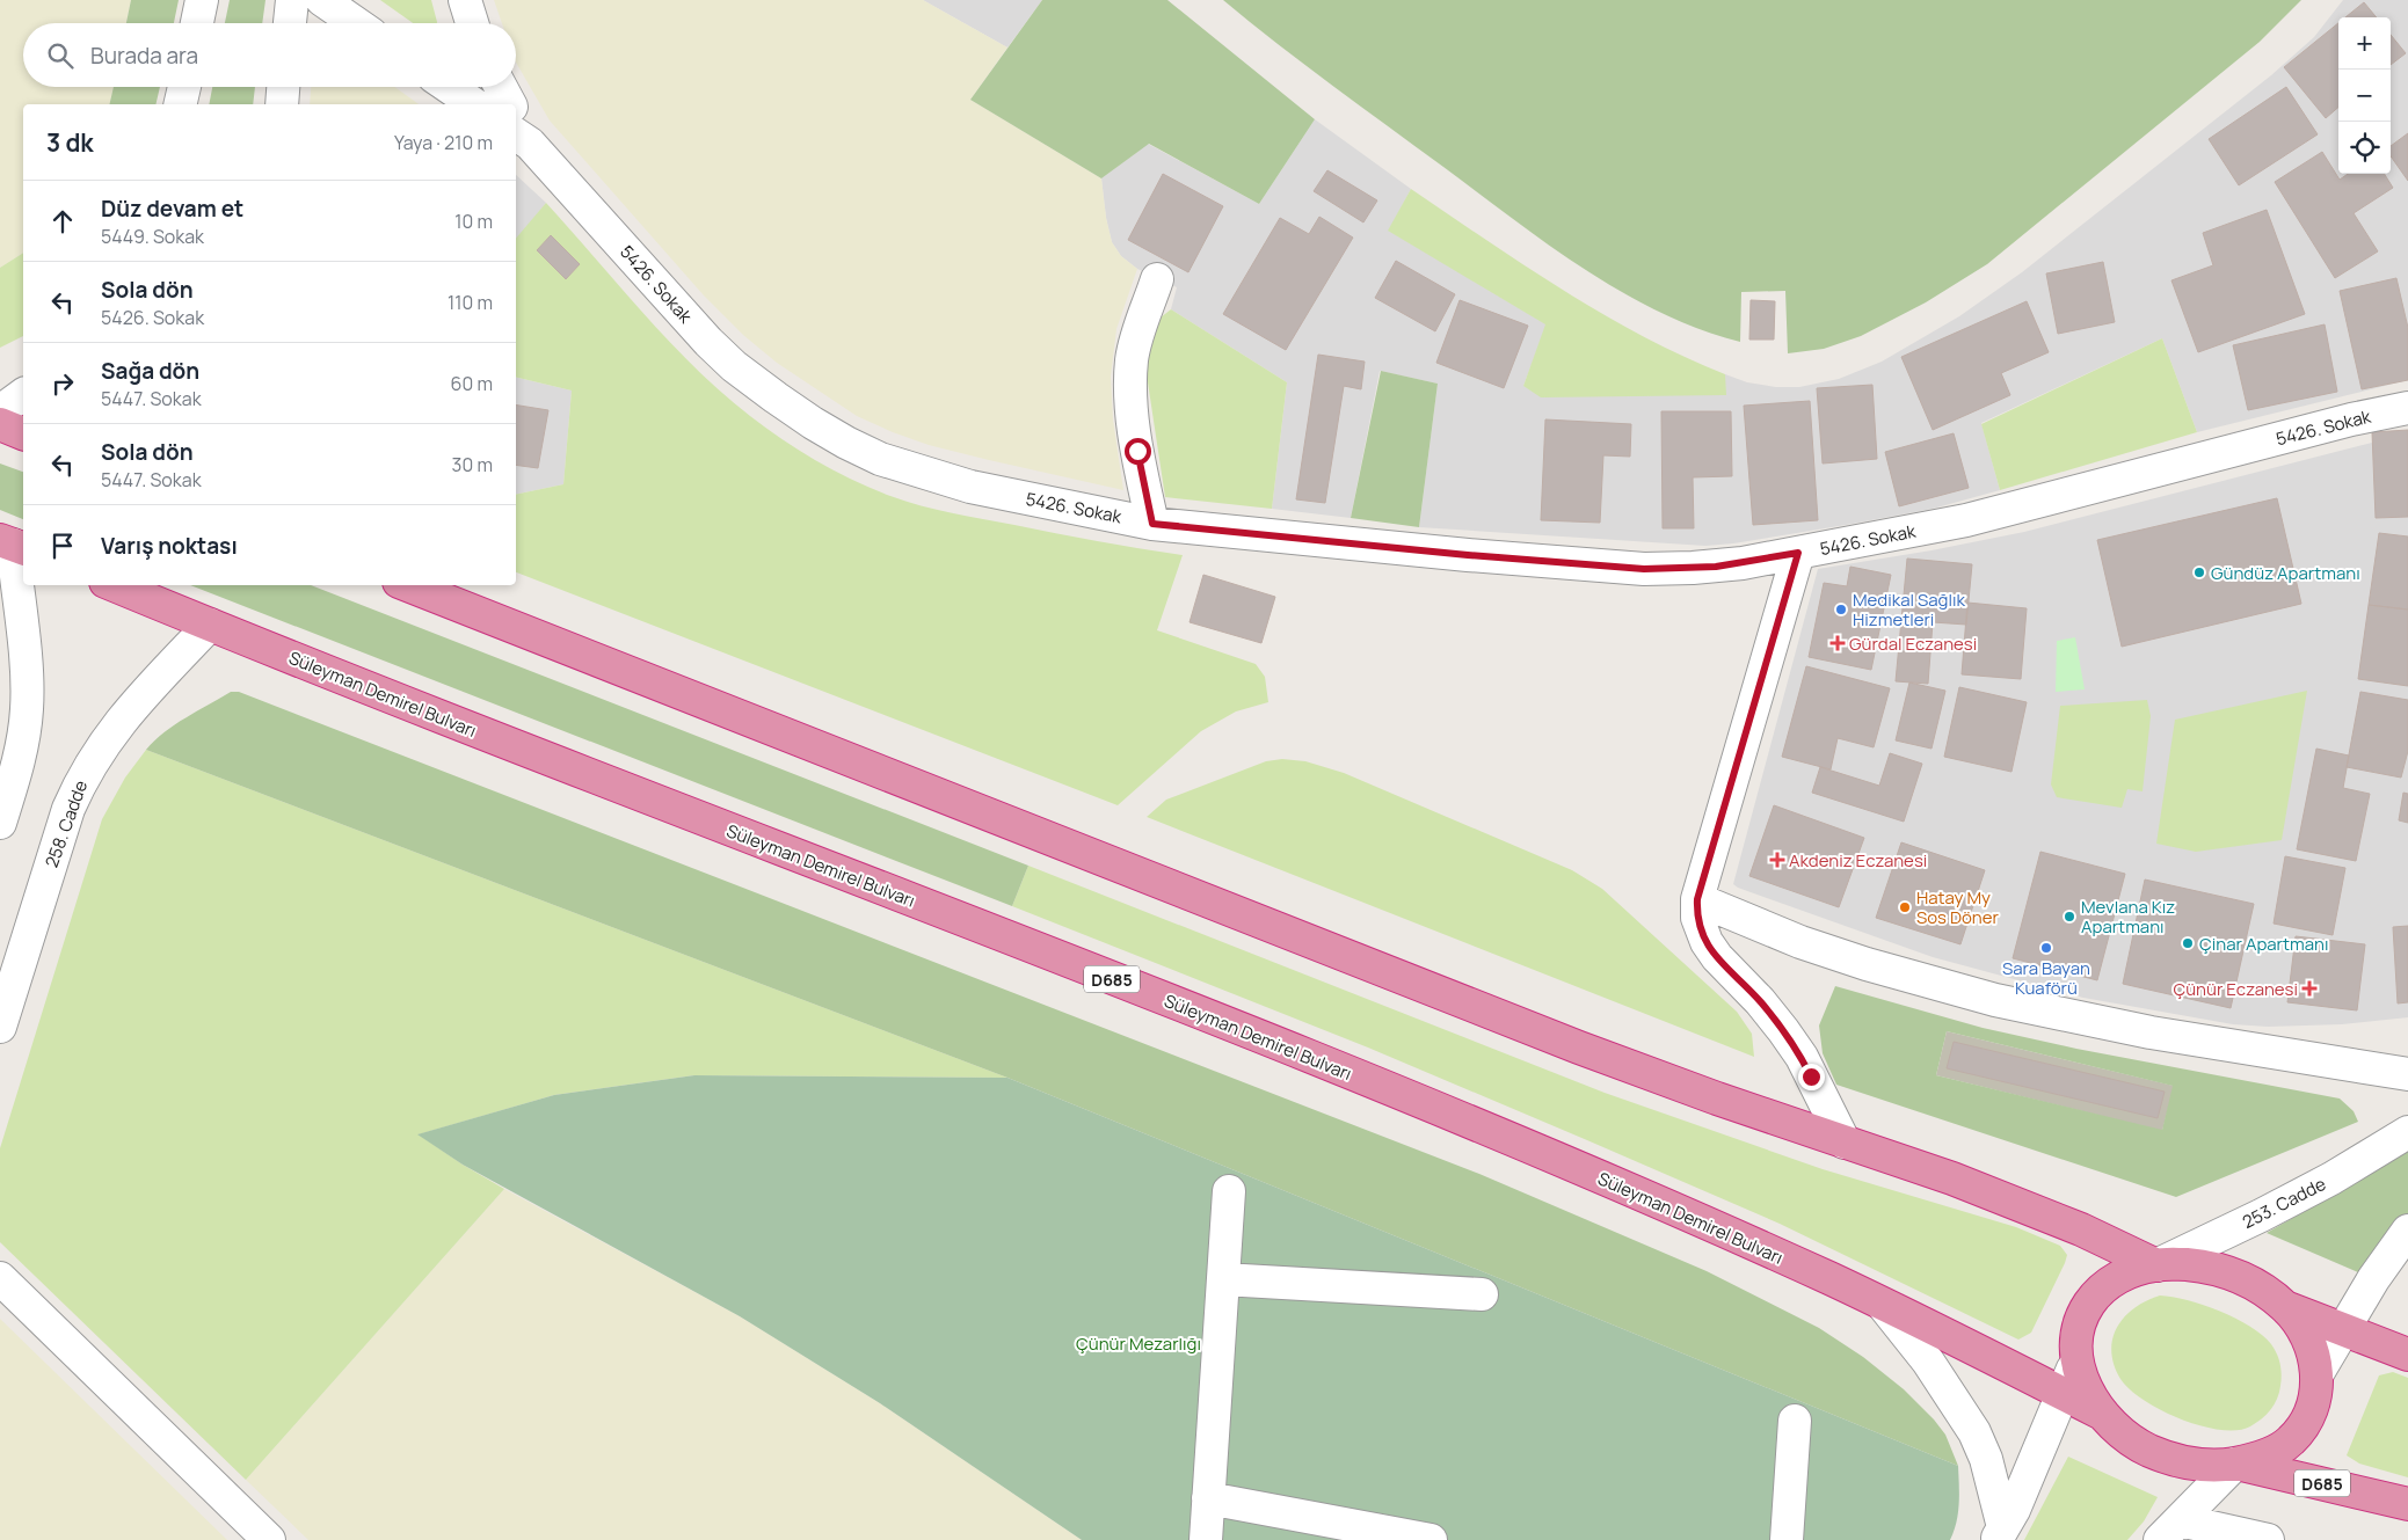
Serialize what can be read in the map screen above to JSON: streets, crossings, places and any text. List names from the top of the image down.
{
  "streets": {
    "highway": ["Süleyman Demirel Bulvarı", "D685"],
    "street": ["5426. Sokak", "258. Cadde", "253. Cadde"]
  },
  "crossings": [
    ["Süleyman Demirel Bulvarı", "258. Cadde"],
    ["Süleyman Demirel Bulvarı", "253. Cadde"]
  ],
  "parks": ["Çünür Mezarlığı"],
  "places": {
    "other": [
      "Gündüz Apartmanı",
      "Medikal Sağlık Hizmetleri",
      "Hatay My Sos Döner",
      "Mevlana Kız Apartmanı",
      "Çinar Apartmanı",
      "Sara Bayan Kuaförü"
    ],
    "health": ["Gürdal Eczanesi", "Akdeniz Eczanesi", "Çünür Eczanesi"]
  },
  "page": {
    "map_buttons": ["+", "−"],
    "search": "Burada ara",
    "heading": ["3 dk", "Yaya · 210 m"],
    "list": [
      ["Düz devam et", "5449. Sokak", "10 m"],
      ["Sola dön", "5426. Sokak", "110 m"],
      ["Sağa dön", "5447. Sokak", "60 m"],
      ["Sola dön", "5447. Sokak", "30 m"],
      "Varış noktası"
    ]
  }
}
